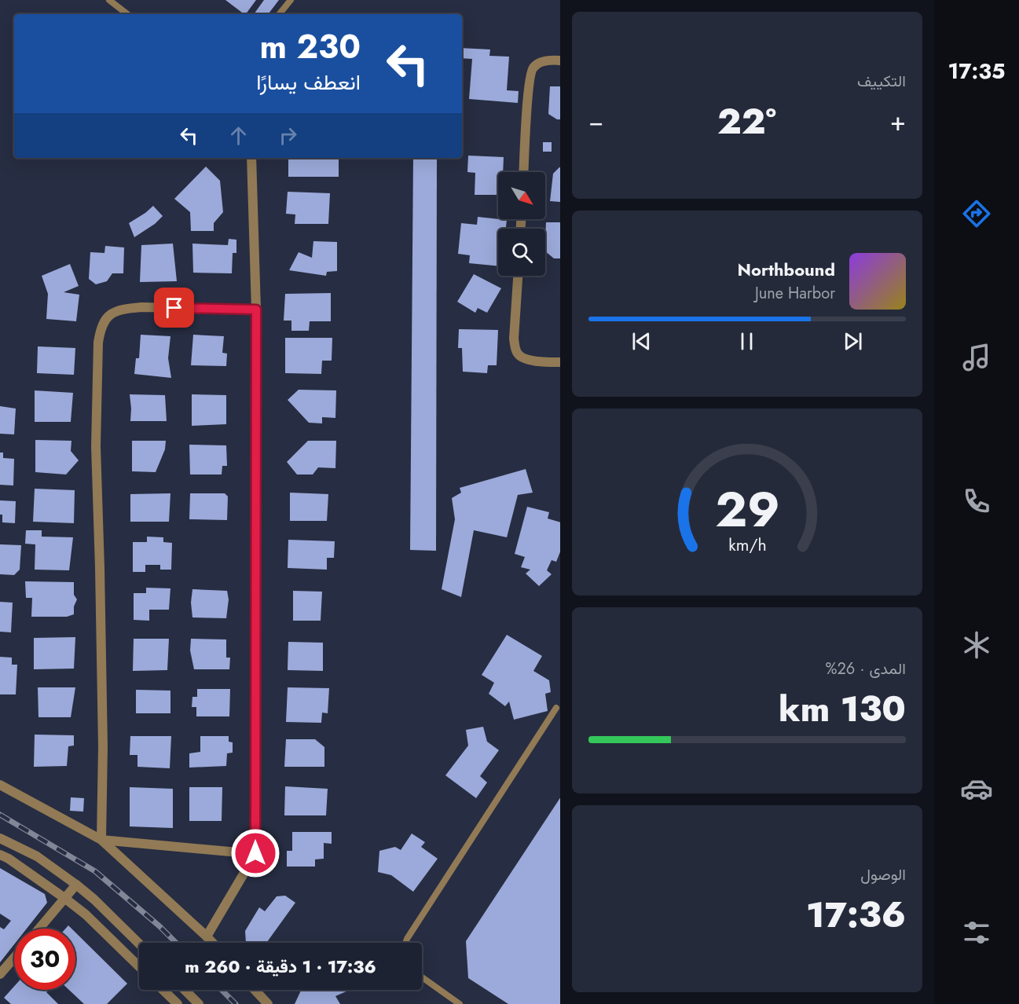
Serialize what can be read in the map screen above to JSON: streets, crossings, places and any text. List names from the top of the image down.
{
  "north": "bottom right",
  "page": {
    "tabs": "17:35",
    "tile": [
      "التكييف",
      ["المدى · 26%", "130 km"],
      ["الوصول", "17:36"]
    ],
    "turn": ["230 m", "انعطف يسارًا"],
    "heat": ["−", "22°", "+"],
    "song": ["Northbound", "June Harbor"],
    "limit": "30",
    "trip": "17:36 · 1 دقيقة · 260 m",
    "gauge": ["29", "km/h"]
  }
}
